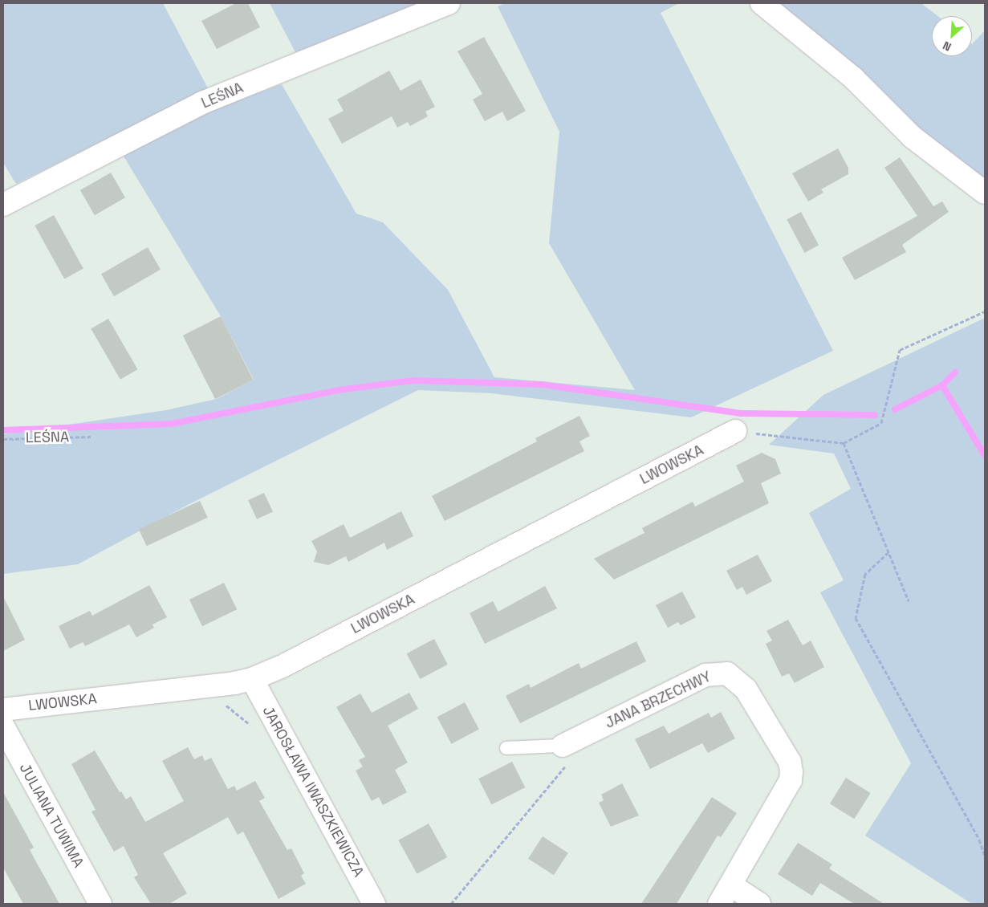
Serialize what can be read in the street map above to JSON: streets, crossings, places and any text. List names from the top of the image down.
{
  "streets": {
    "street": [
      "LEŚNA",
      "LWOWSKA",
      "JANA BRZECHWY",
      "JAROSŁAWA IWASZKIEWICZA",
      "JULIANA TUWIMA"
    ]
  },
  "crossings": [
    ["LWOWSKA", "JAROSŁAWA IWASZKIEWICZA"]
  ],
  "north": "bottom left"
}
